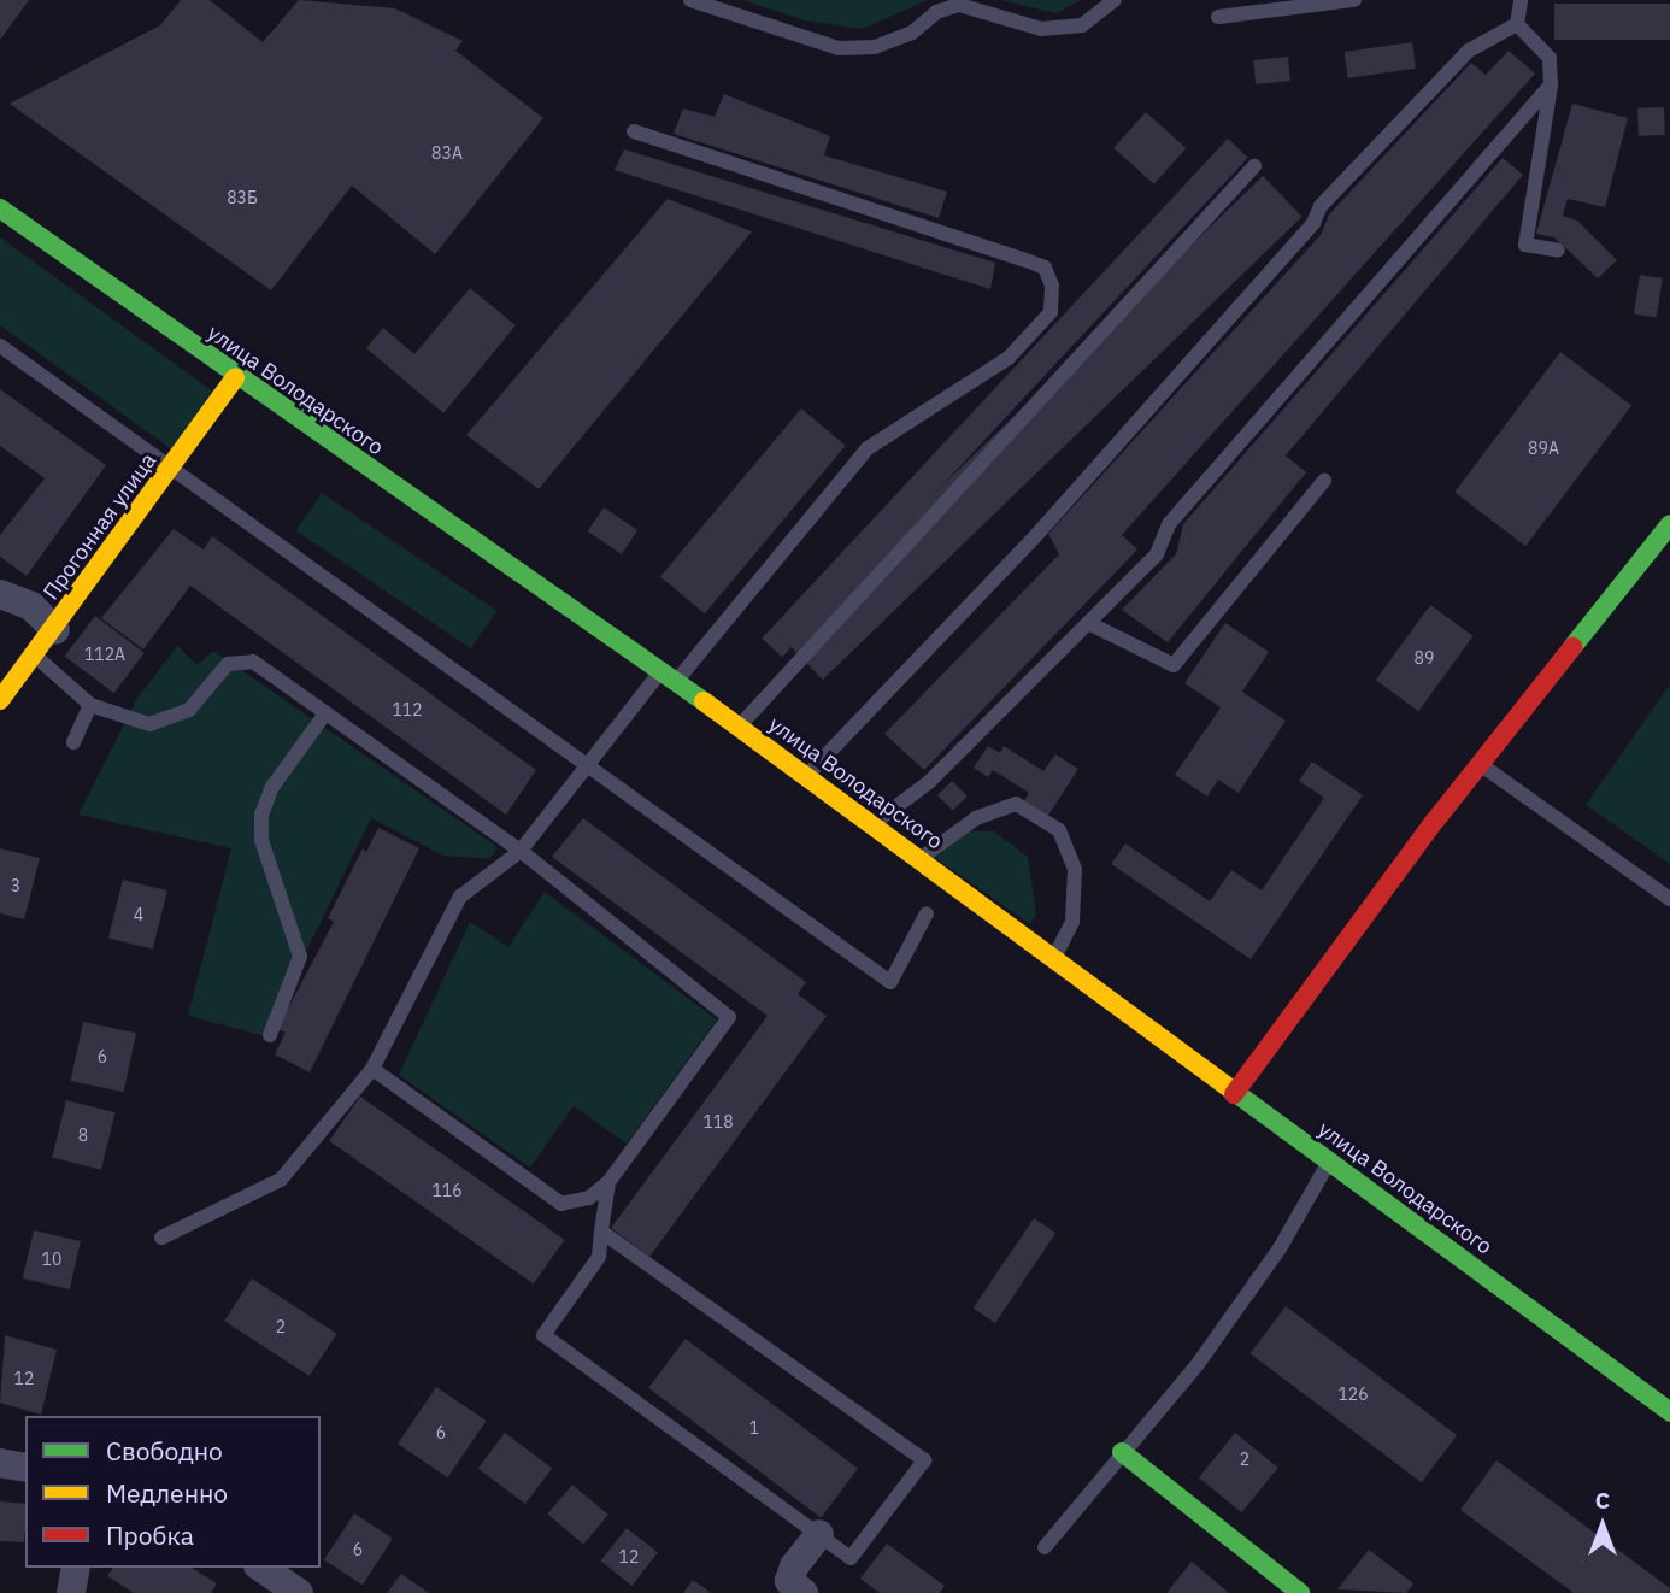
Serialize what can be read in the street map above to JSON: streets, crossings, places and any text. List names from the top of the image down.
{
  "streets": {
    "main road": ["улица Володарского", "Прогонная улица"]
  },
  "crossings": [
    ["улица Володарского", "Прогонная улица"]
  ],
  "house_numbers": [
    "83А",
    "83Б",
    "89А",
    "112А",
    "89",
    "112",
    "3",
    "4",
    "6",
    "118",
    "8",
    "116",
    "10",
    "2",
    "12",
    "126",
    "1",
    "6",
    "2",
    "6",
    "12"
  ],
  "legend": ["Свободно", "Медленно", "Пробка"],
  "north": "top"
}
